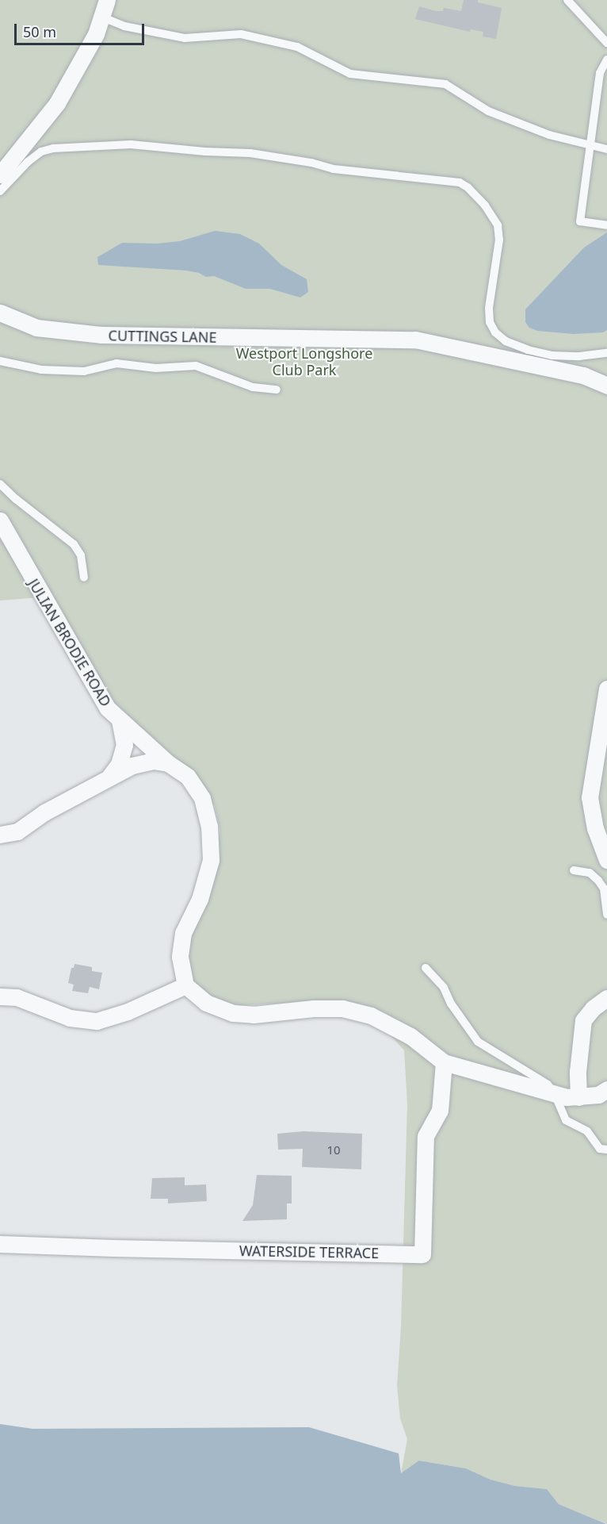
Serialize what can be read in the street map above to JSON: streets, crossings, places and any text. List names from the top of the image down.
{
  "streets": {
    "street": ["CUTTINGS LANE", "JULIAN BRODIE ROAD", "WATERSIDE TERRACE"]
  },
  "parks": ["Westport Longshore Club Park"],
  "house_numbers": ["10"],
  "scale_bar": "50 m"
}
